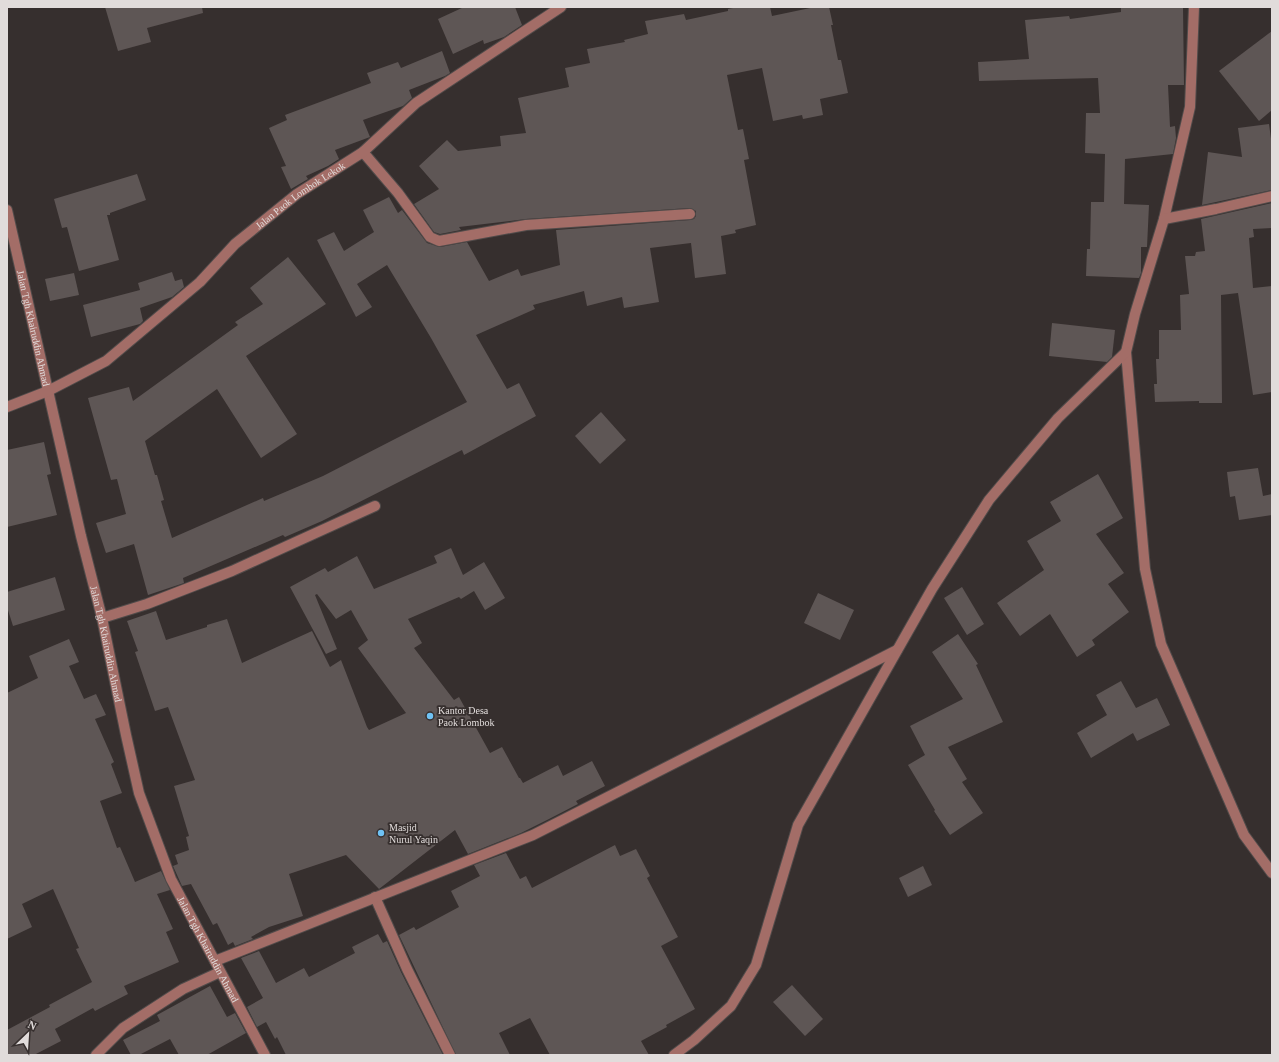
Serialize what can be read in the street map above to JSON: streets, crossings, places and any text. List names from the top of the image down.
{
  "streets": {
    "street": ["Jalan Paok Lombok Lekok", "Jalan Tgh Khairuddin Ahmad"]
  },
  "crossings": [
    ["Jalan Paok Lombok Lekok", "Jalan Tgh Khairuddin Ahmad"]
  ],
  "places": ["Kantor Desa Paok Lombok", "Masjid Nurul Yaqin"],
  "north": "top right"
}
